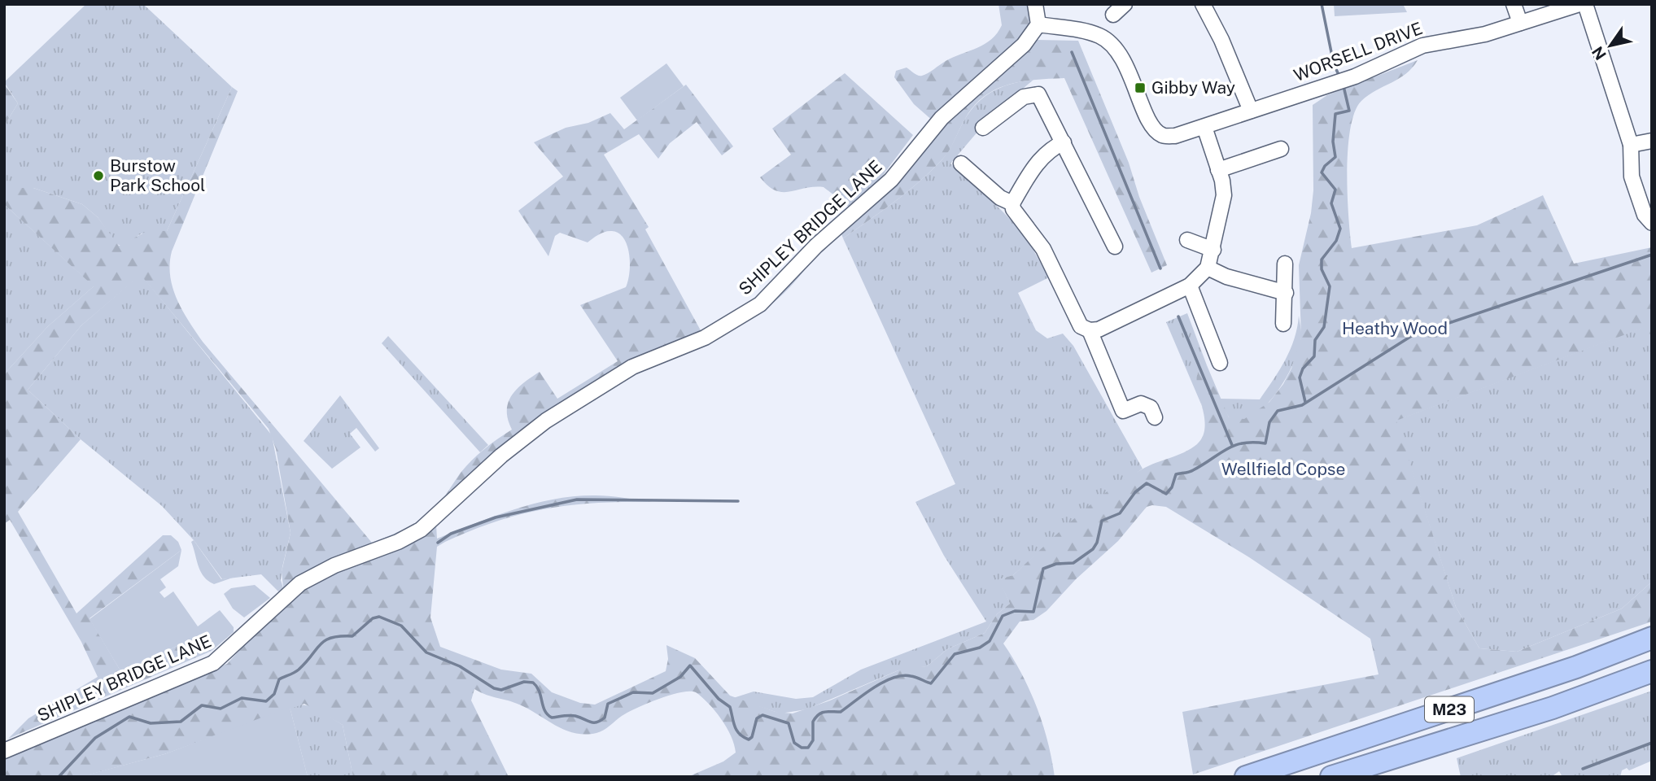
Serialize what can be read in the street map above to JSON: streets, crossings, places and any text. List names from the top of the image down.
{
  "streets": {
    "highway": ["M23"],
    "street": ["WORSELL DRIVE", "SHIPLEY BRIDGE LANE"]
  },
  "crossings": [
    ["WORSELL DRIVE", "SHIPLEY BRIDGE LANE"]
  ],
  "parks": ["Heathy Wood", "Wellfield Copse"],
  "places": {
    "transit": ["Gibby Way"],
    "other": ["Burstow Park School"]
  },
  "north": "bottom left"
}
